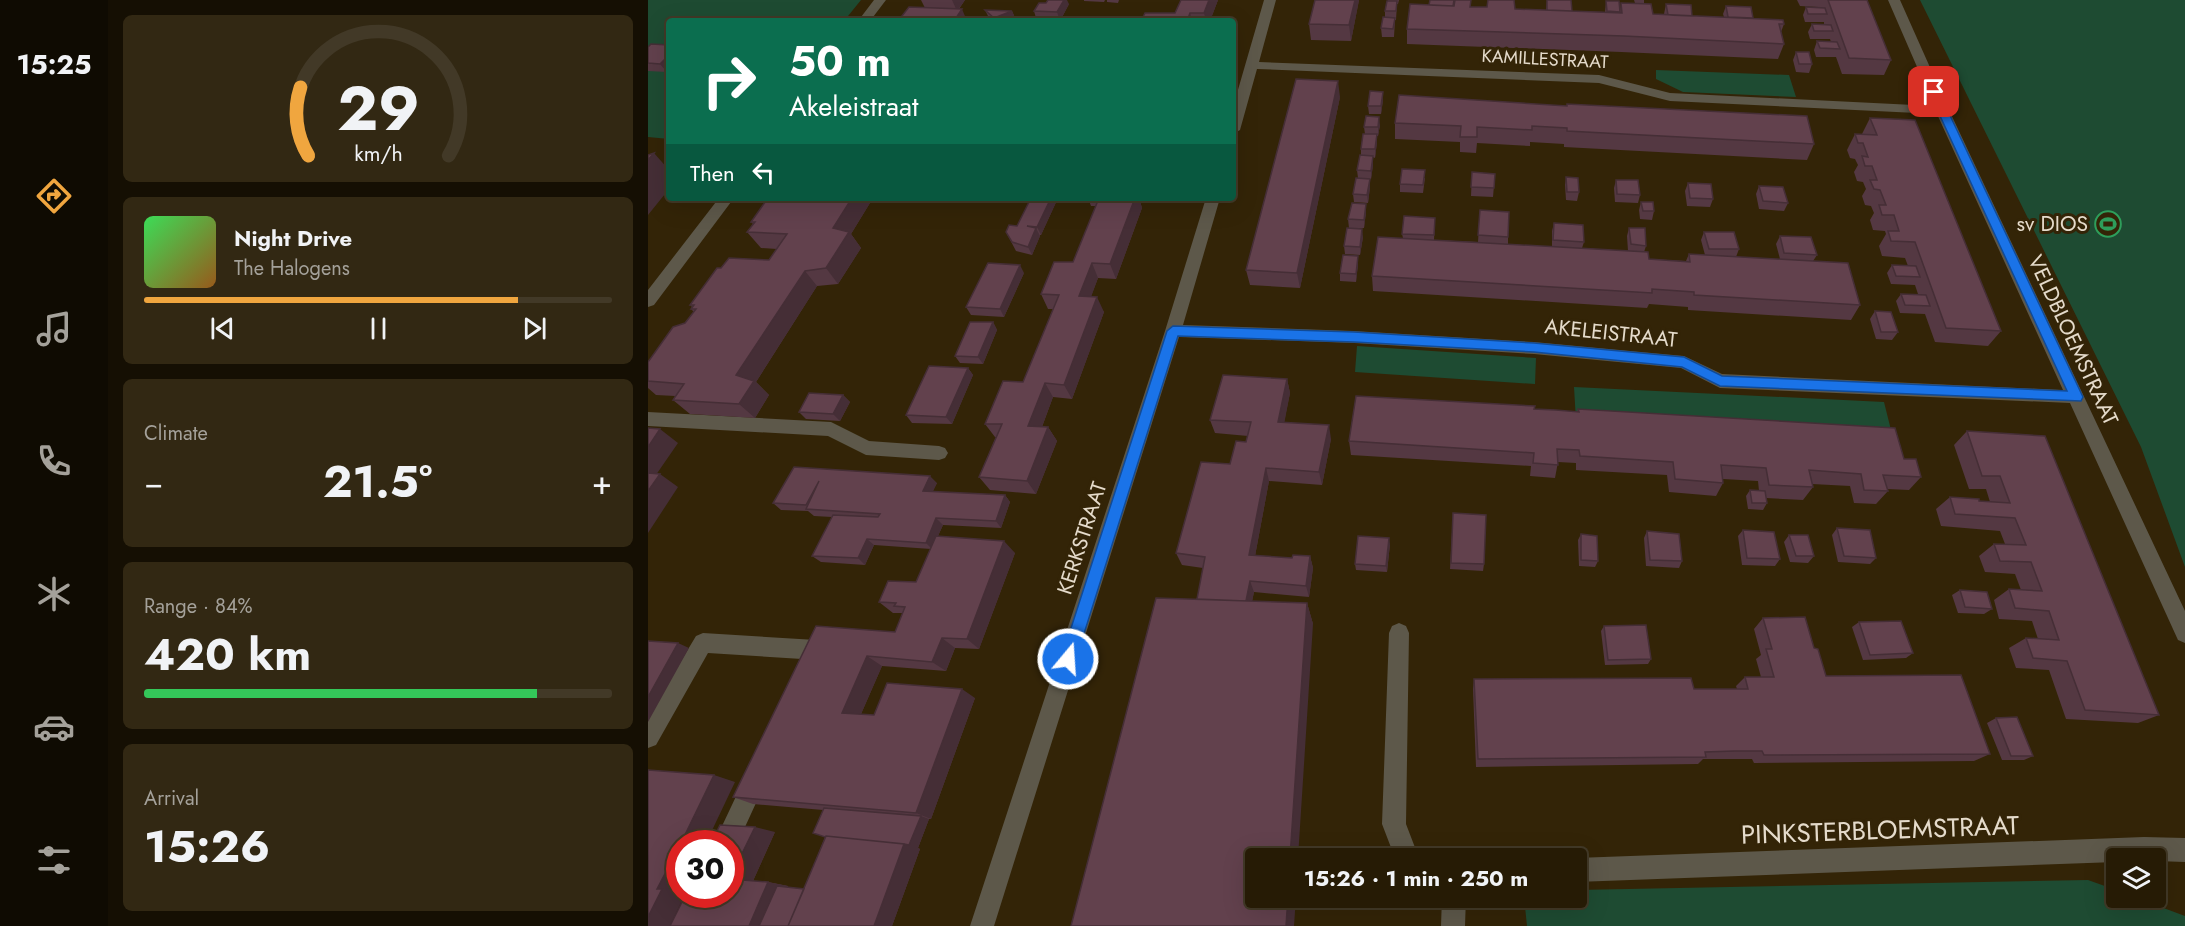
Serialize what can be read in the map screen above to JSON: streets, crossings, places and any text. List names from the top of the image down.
{
  "streets": {
    "street": [
      "KAMILLESTRAAT",
      "AKELEISTRAAT",
      "VELDBLOEMSTRAAT",
      "KERKSTRAAT",
      "PINKSTERBLOEMSTRAAT"
    ]
  },
  "crossings": [
    ["KAMILLESTRAAT", "VELDBLOEMSTRAAT"],
    ["AKELEISTRAAT", "VELDBLOEMSTRAAT"],
    ["AKELEISTRAAT", "KERKSTRAAT"]
  ],
  "places": {
    "sports": ["sv DIOS"]
  },
  "page": {
    "tabs": "15:25",
    "turn": ["50 m", "Akeleistraat"],
    "then": "Then",
    "song": ["Night Drive", "The Halogens"],
    "tile": [
      "Climate",
      ["Range · 84%", "420 km"],
      ["Arrival", "15:26"]
    ],
    "heat": ["−", "21.5°", "+"],
    "limit": "30",
    "trip": "15:26 · 1 min · 250 m",
    "gauge": ["29", "km/h"]
  }
}
